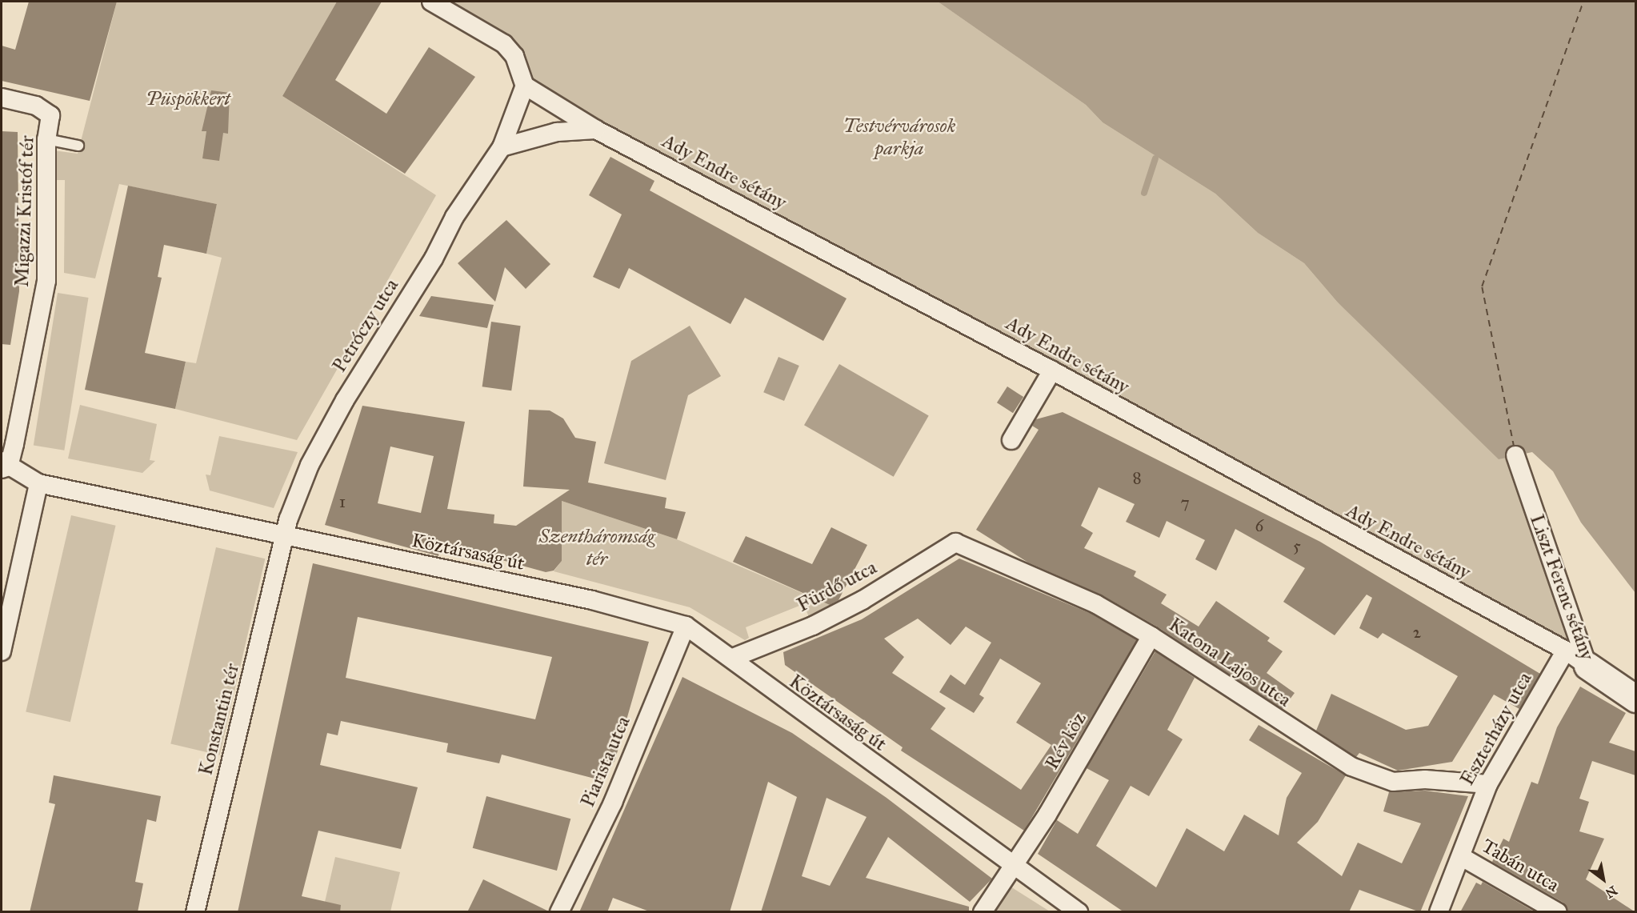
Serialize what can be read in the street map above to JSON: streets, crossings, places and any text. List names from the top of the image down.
{
  "streets": {
    "street": [
      "Ady Endre sétány",
      "Migazzi Kristóf tér",
      "Petróczy utca",
      "Köztársaság út",
      "Fürdő utca",
      "Liszt Ferenc sétány",
      "Katona Lajos utca",
      "Konstantin tér",
      "Eszterházy utca",
      "Rév köz",
      "Piarista utca",
      "Tabán utca"
    ]
  },
  "crossings": [
    ["Ady Endre sétány", "Petróczy utca"],
    ["Ady Endre sétány", "Liszt Ferenc sétány"],
    ["Ady Endre sétány", "Eszterházy utca"],
    ["Migazzi Kristóf tér", "Köztársaság út"],
    ["Petróczy utca", "Köztársaság út"],
    ["Petróczy utca", "Konstantin tér"],
    ["Köztársaság út", "Fürdő utca"],
    ["Köztársaság út", "Konstantin tér"],
    ["Köztársaság út", "Rév köz"],
    ["Köztársaság út", "Piarista utca"],
    ["Fürdő utca", "Katona Lajos utca"],
    ["Katona Lajos utca", "Eszterházy utca"],
    ["Katona Lajos utca", "Rév köz"],
    ["Eszterházy utca", "Tabán utca"]
  ],
  "parks": ["Püspökkert", "Testvérvárosok parkja", "Szentháromság tér"],
  "house_numbers": [
    "8",
    "1",
    "7",
    "6",
    "5",
    "2"
  ],
  "north": "bottom right"
}
